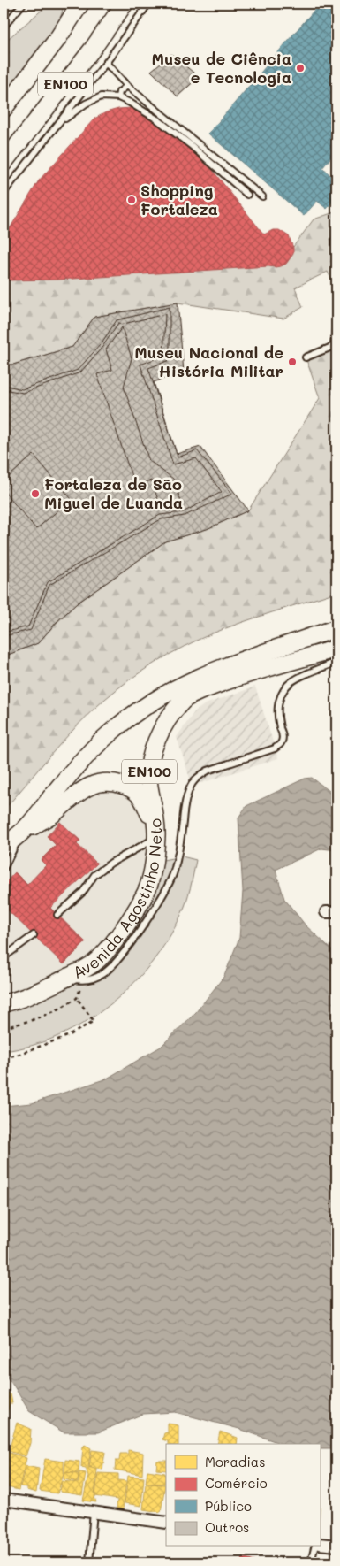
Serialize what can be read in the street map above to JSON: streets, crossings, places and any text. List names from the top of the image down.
{
  "streets": {
    "main road": ["EN100", "Avenida Agostinho Neto"]
  },
  "places": [
    "Museu de Ciência e Tecnologia",
    "Shopping Fortaleza",
    "Museu Nacional de História Militar",
    "Fortaleza de São Miguel de Luanda"
  ],
  "legend": [
    "Moradias",
    "Comércio",
    "Público",
    "Outros"
  ]
}
